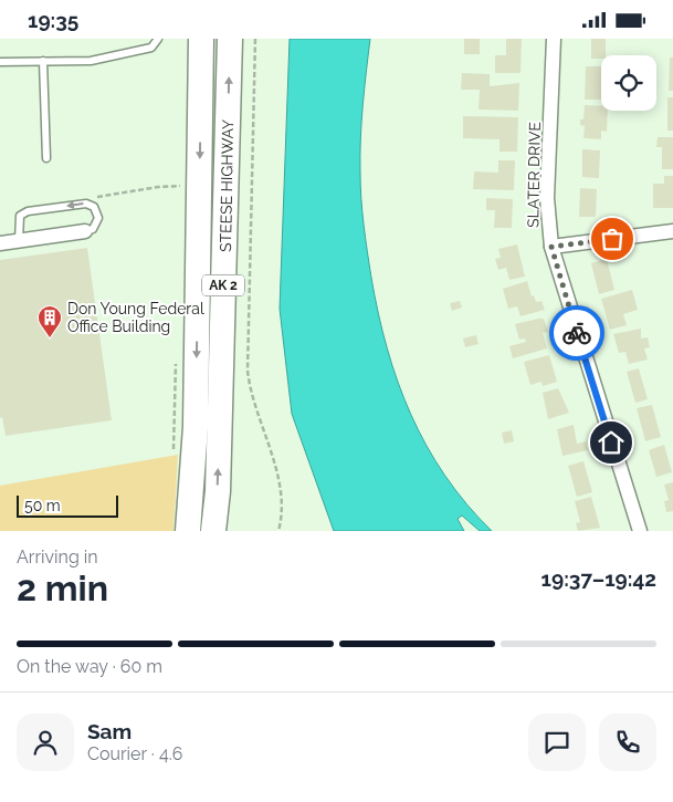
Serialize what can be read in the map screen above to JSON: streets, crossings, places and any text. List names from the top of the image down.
{
  "streets": {
    "highway": ["STEESE HIGHWAY", "AK 2"],
    "street": ["SLATER DRIVE"]
  },
  "places": {
    "building": ["Don Young Federal Office Building"]
  },
  "scale_bar": "50 m",
  "page": {
    "status": "19:35",
    "scale": "50 m",
    "heading": ["2 min", "Arriving in", "19:37–19:42"],
    "panel": ["Sam", "Courier · 4.6"],
    "bar": "On the way · 60 m"
  }
}
